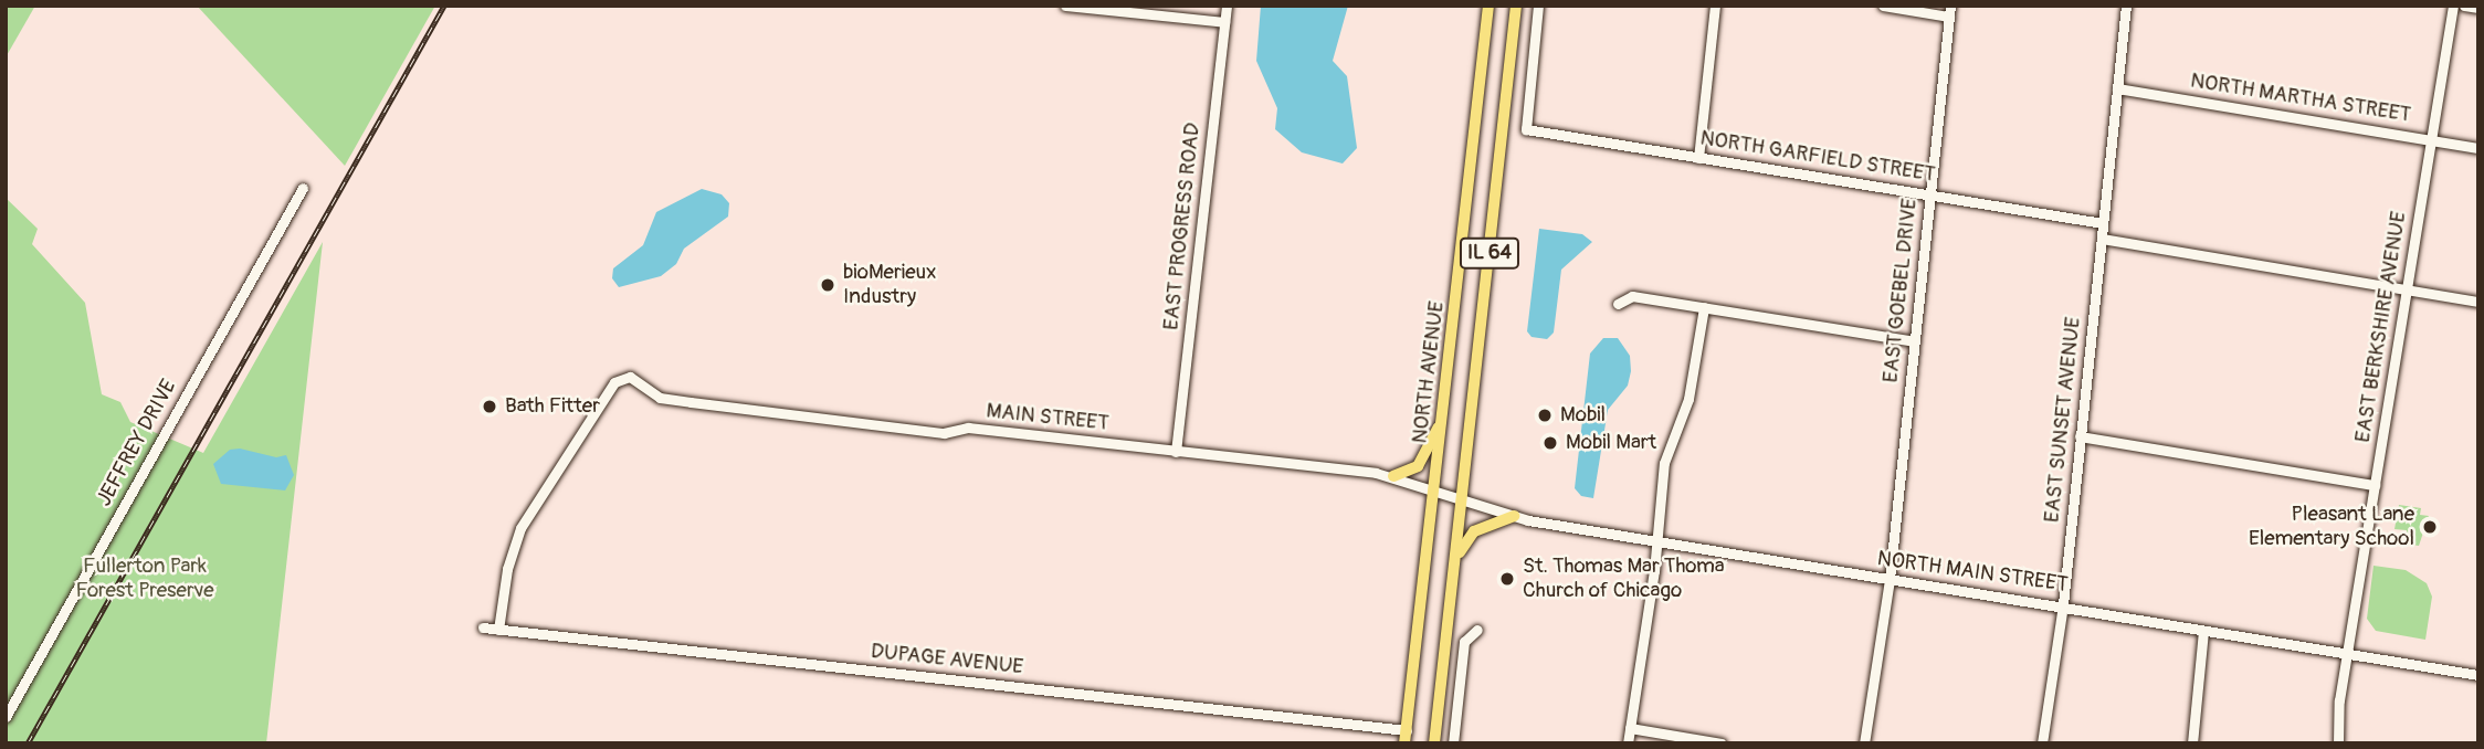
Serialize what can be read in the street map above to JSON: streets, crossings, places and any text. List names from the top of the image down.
{
  "streets": {
    "main road": ["IL 64", "NORTH AVENUE"],
    "street": [
      "NORTH MARTHA STREET",
      "NORTH GARFIELD STREET",
      "EAST PROGRESS ROAD",
      "EAST GOEBEL DRIVE",
      "EAST BERKSHIRE AVENUE",
      "MAIN STREET",
      "EAST SUNSET AVENUE",
      "JEFFREY DRIVE",
      "NORTH MAIN STREET",
      "DUPAGE AVENUE"
    ]
  },
  "crossings": [
    ["NORTH MARTHA STREET", "EAST BERKSHIRE AVENUE"],
    ["NORTH GARFIELD STREET", "EAST GOEBEL DRIVE"],
    ["NORTH GARFIELD STREET", "EAST SUNSET AVENUE"],
    ["EAST PROGRESS ROAD", "MAIN STREET"],
    ["IL 64", "MAIN STREET"],
    ["IL 64", "NORTH MAIN STREET"],
    ["EAST GOEBEL DRIVE", "NORTH MAIN STREET"],
    ["EAST BERKSHIRE AVENUE", "NORTH MAIN STREET"],
    ["NORTH AVENUE", "MAIN STREET"],
    ["NORTH AVENUE", "DUPAGE AVENUE"],
    ["MAIN STREET", "NORTH MAIN STREET"],
    ["MAIN STREET", "DUPAGE AVENUE"],
    ["EAST SUNSET AVENUE", "NORTH MAIN STREET"]
  ],
  "parks": ["Fullerton Park Forest Preserve"],
  "places": [
    "bioMerieux Industry",
    "Bath Fitter",
    "Mobil",
    "Mobil Mart",
    "Pleasant Lane Elementary School",
    "St. Thomas Mar Thoma Church of Chicago"
  ]
}
